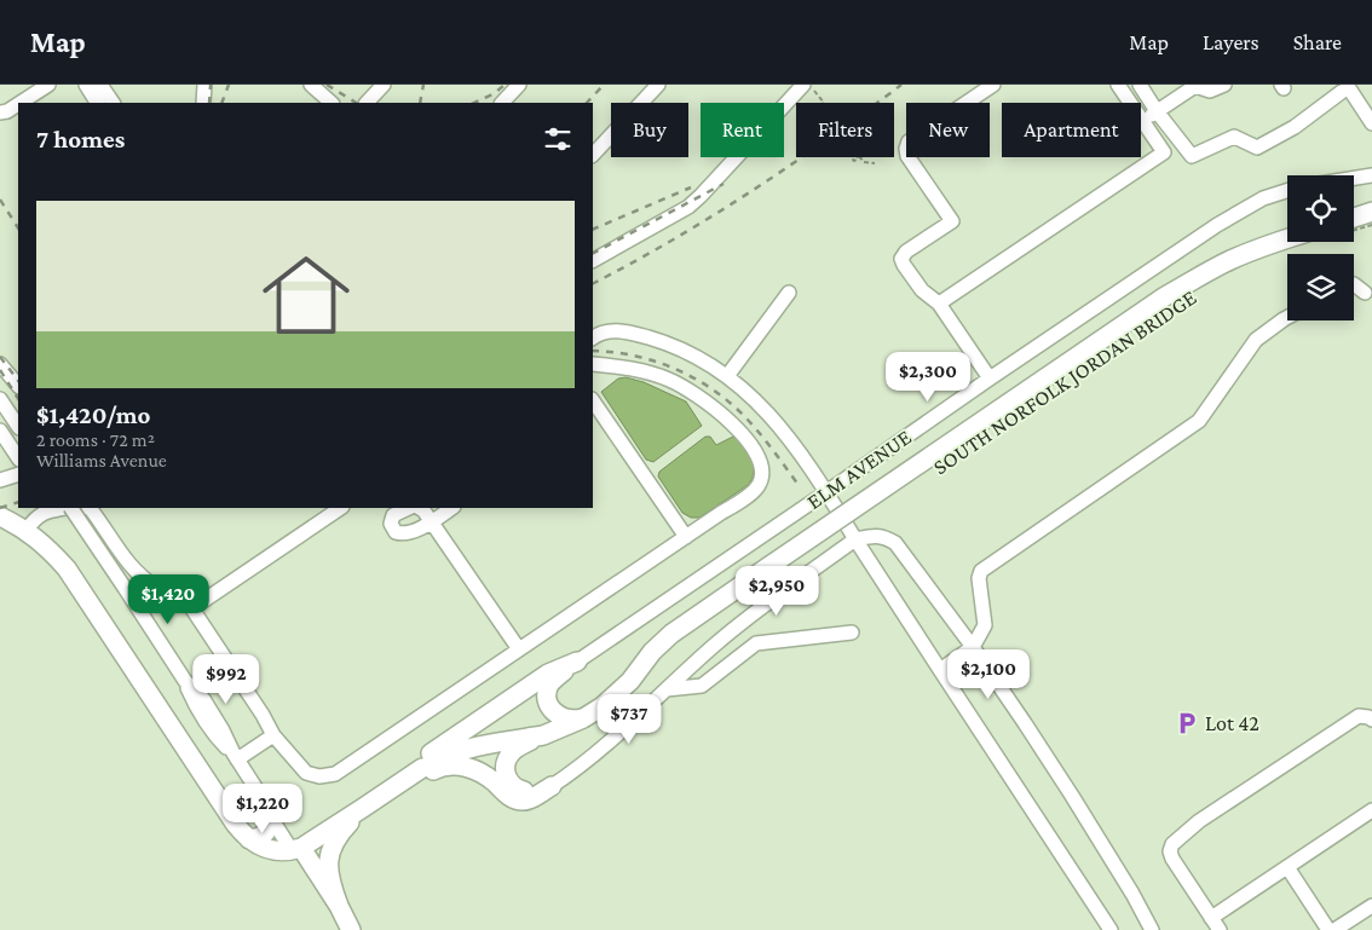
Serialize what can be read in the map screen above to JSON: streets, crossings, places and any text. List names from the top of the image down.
{
  "streets": {
    "main road": ["SOUTH NORFOLK JORDAN BRIDGE"],
    "street": ["ELM AVENUE"]
  },
  "places": {
    "parking": ["Lot 42"]
  },
  "page": {
    "header": "Map",
    "nav": ["Map", "Layers", "Share"],
    "chip": [
      "Buy",
      "Rent",
      "Filters",
      "New",
      "Apartment"
    ],
    "heading": "7 homes",
    "list": [
      {
        "name": "$1,420/mo",
        "note": "2 rooms · 72 m² · Williams Avenue"
      }
    ],
    "price": [
      "$2,300",
      "$2,950",
      "$1,420",
      "$2,100",
      "$992",
      "$737",
      "$1,220"
    ]
  }
}
